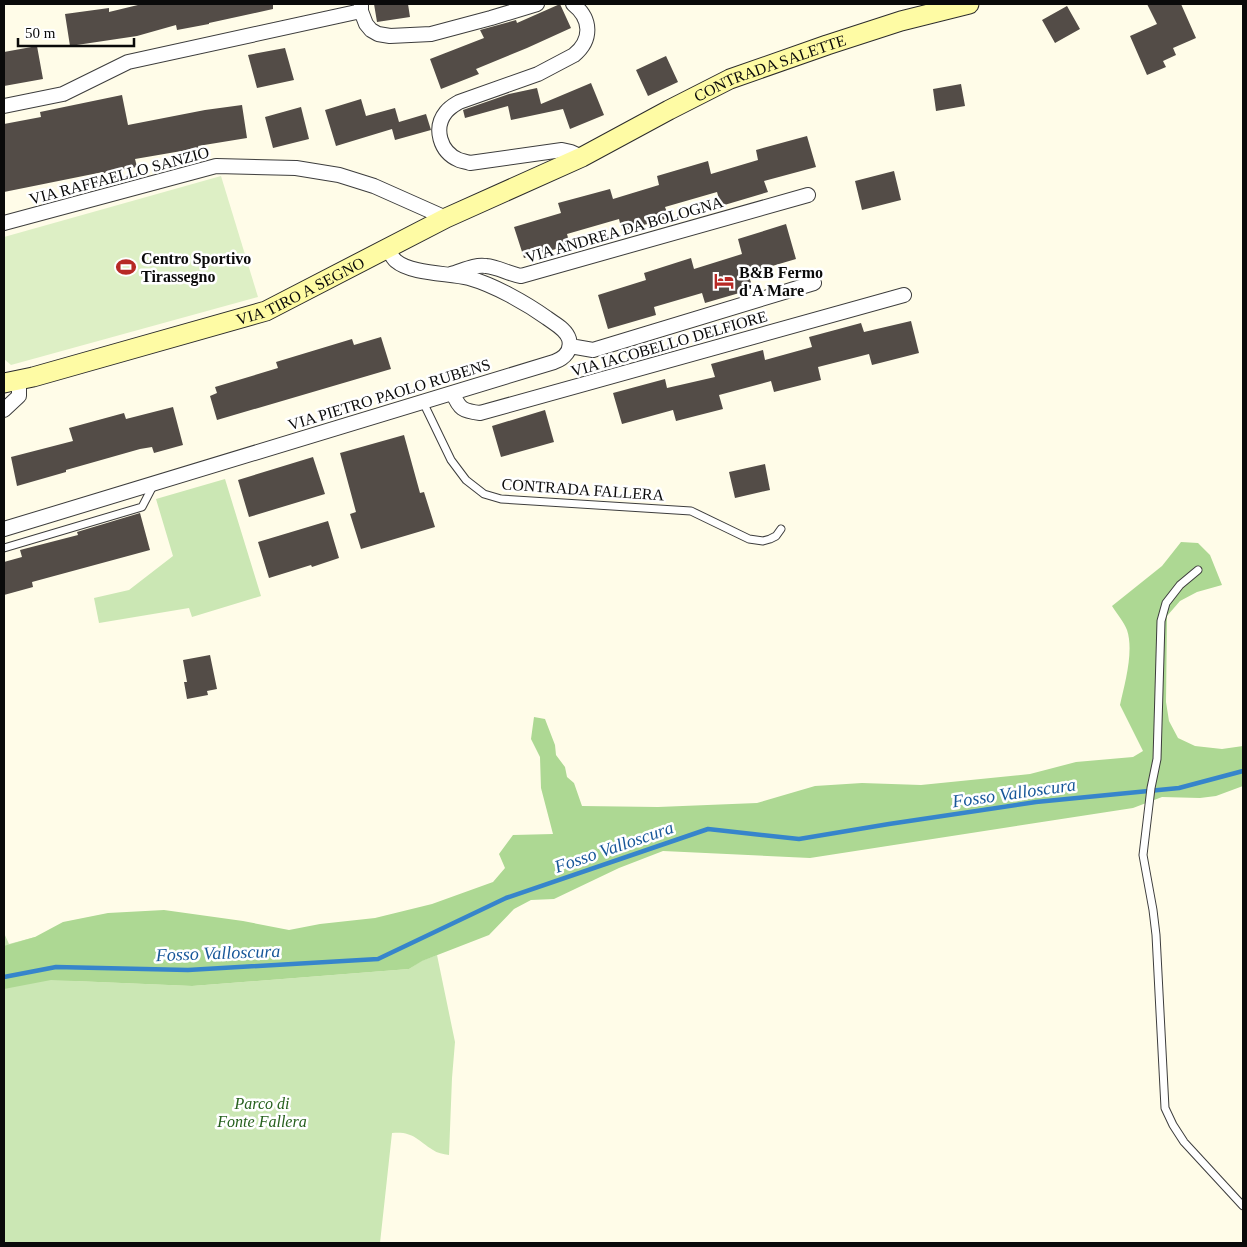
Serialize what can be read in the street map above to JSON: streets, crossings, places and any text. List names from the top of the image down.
{
  "streets": {
    "main road": ["CONTRADA SALETTE", "VIA TIRO A SEGNO"],
    "street": [
      "VIA RAFFAELLO SANZIO",
      "VIA ANDREA DA BOLOGNA",
      "VIA IACOBELLO DELFIORE",
      "VIA PIETRO PAOLO RUBENS"
    ],
    "lane": ["CONTRADA FALLERA"]
  },
  "crossings": [
    ["CONTRADA SALETTE", "VIA TIRO A SEGNO"],
    ["VIA RAFFAELLO SANZIO", "VIA TIRO A SEGNO"],
    ["VIA IACOBELLO DELFIORE", "VIA PIETRO PAOLO RUBENS"],
    ["VIA PIETRO PAOLO RUBENS", "CONTRADA FALLERA"]
  ],
  "water": ["Fosso Valloscura"],
  "parks": ["Parco di Fonte Fallera"],
  "places": {
    "sports": ["Centro Sportivo Tirassegno"],
    "hotel": ["B&B Fermo d'A Mare"]
  },
  "scale_bar": "50 m"
}
